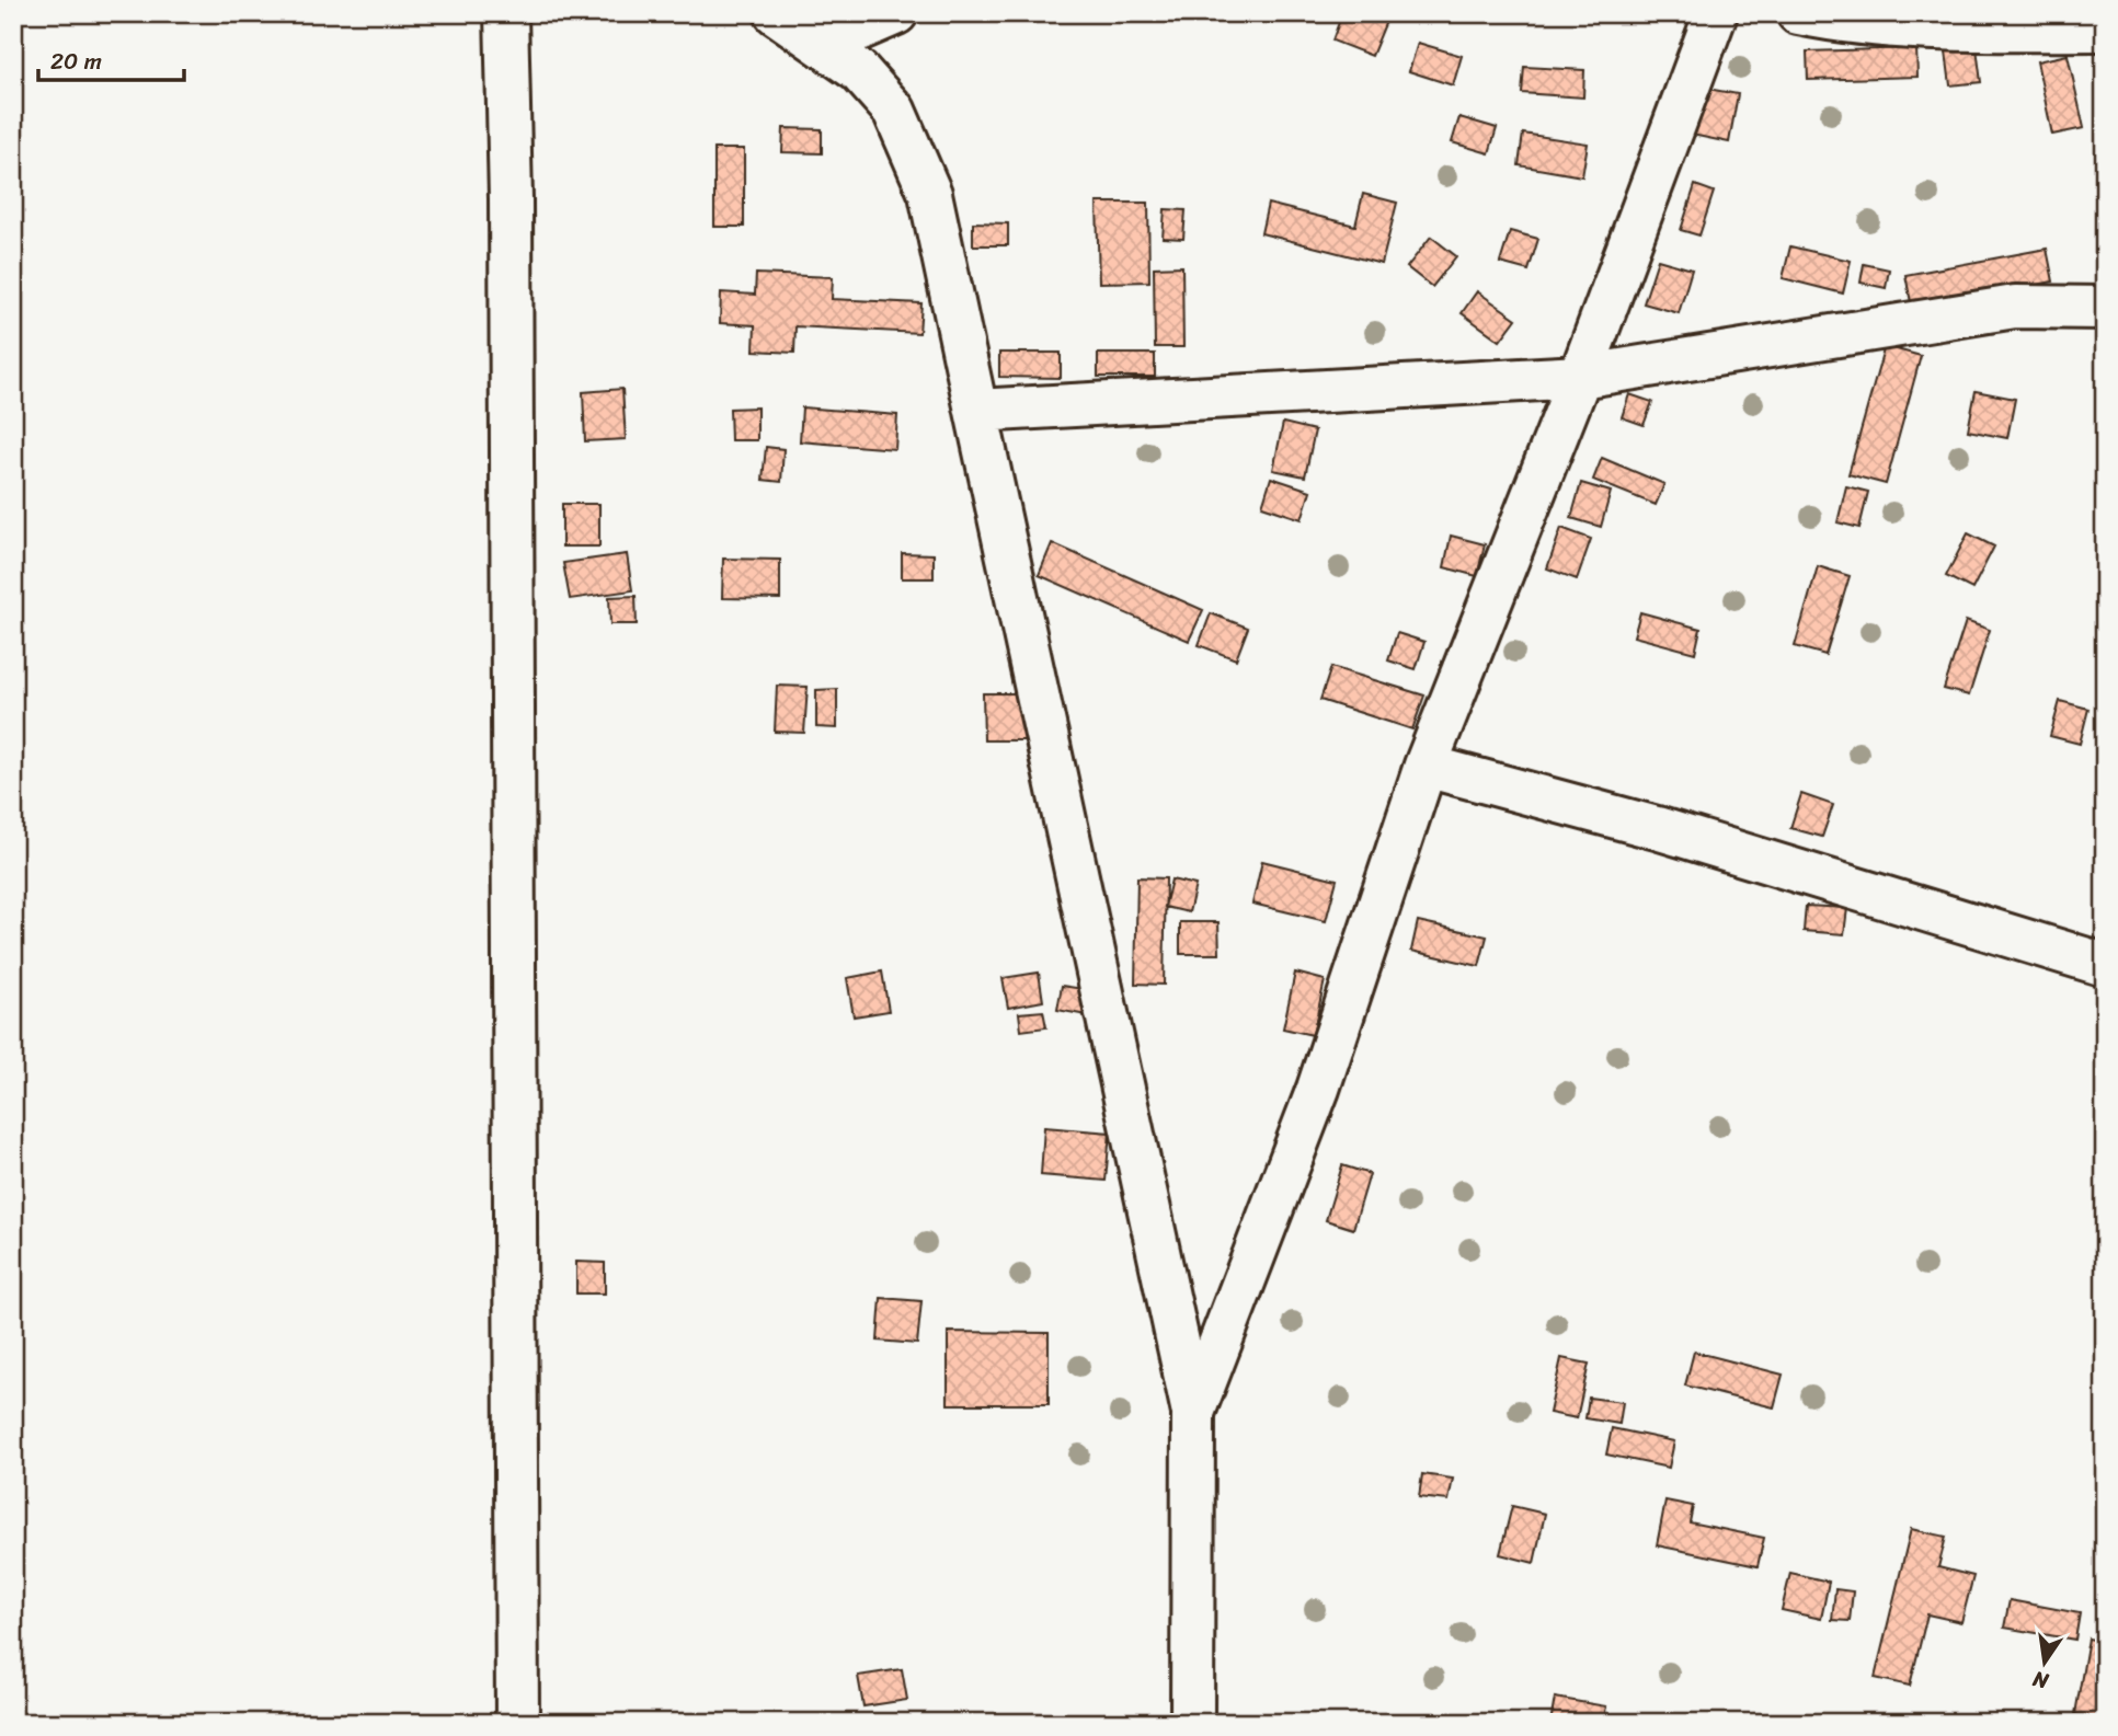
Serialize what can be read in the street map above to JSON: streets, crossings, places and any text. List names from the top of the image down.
{
  "scale_bar": "20 m",
  "north": "bottom"
}
